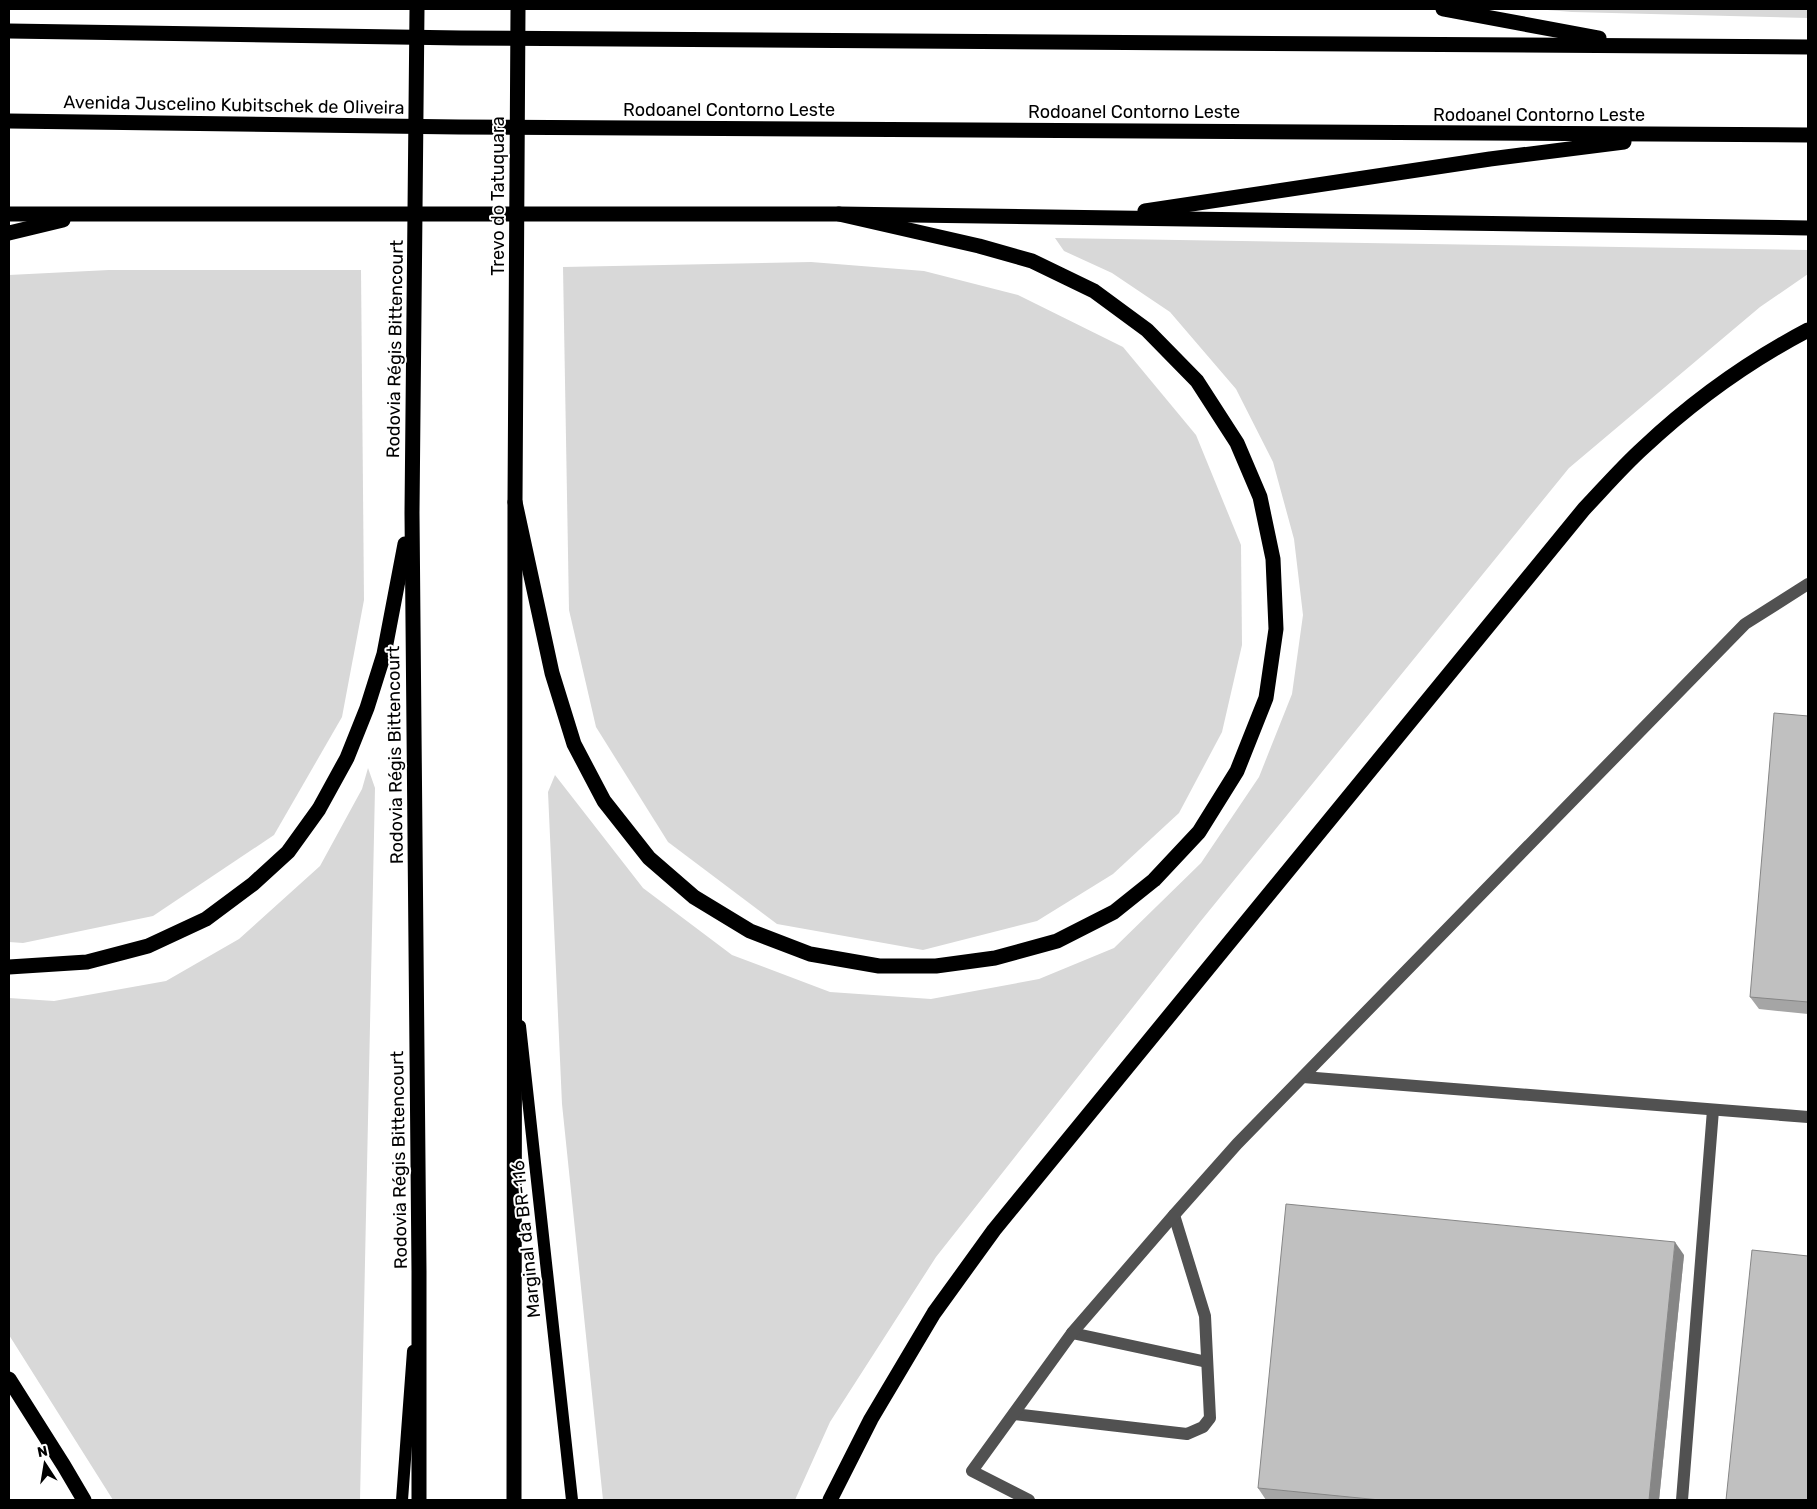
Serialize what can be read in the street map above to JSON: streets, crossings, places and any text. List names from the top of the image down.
{
  "streets": {
    "highway": [
      "Avenida Juscelino Kubitschek de Oliveira",
      "Rodoanel Contorno Leste",
      "Trevo do Tatuquara",
      "Rodovia Régis Bittencourt"
    ],
    "main road": ["Marginal da BR-116"]
  },
  "crossings": [
    ["Avenida Juscelino Kubitschek de Oliveira", "Rodoanel Contorno Leste"]
  ],
  "north": "top"
}
